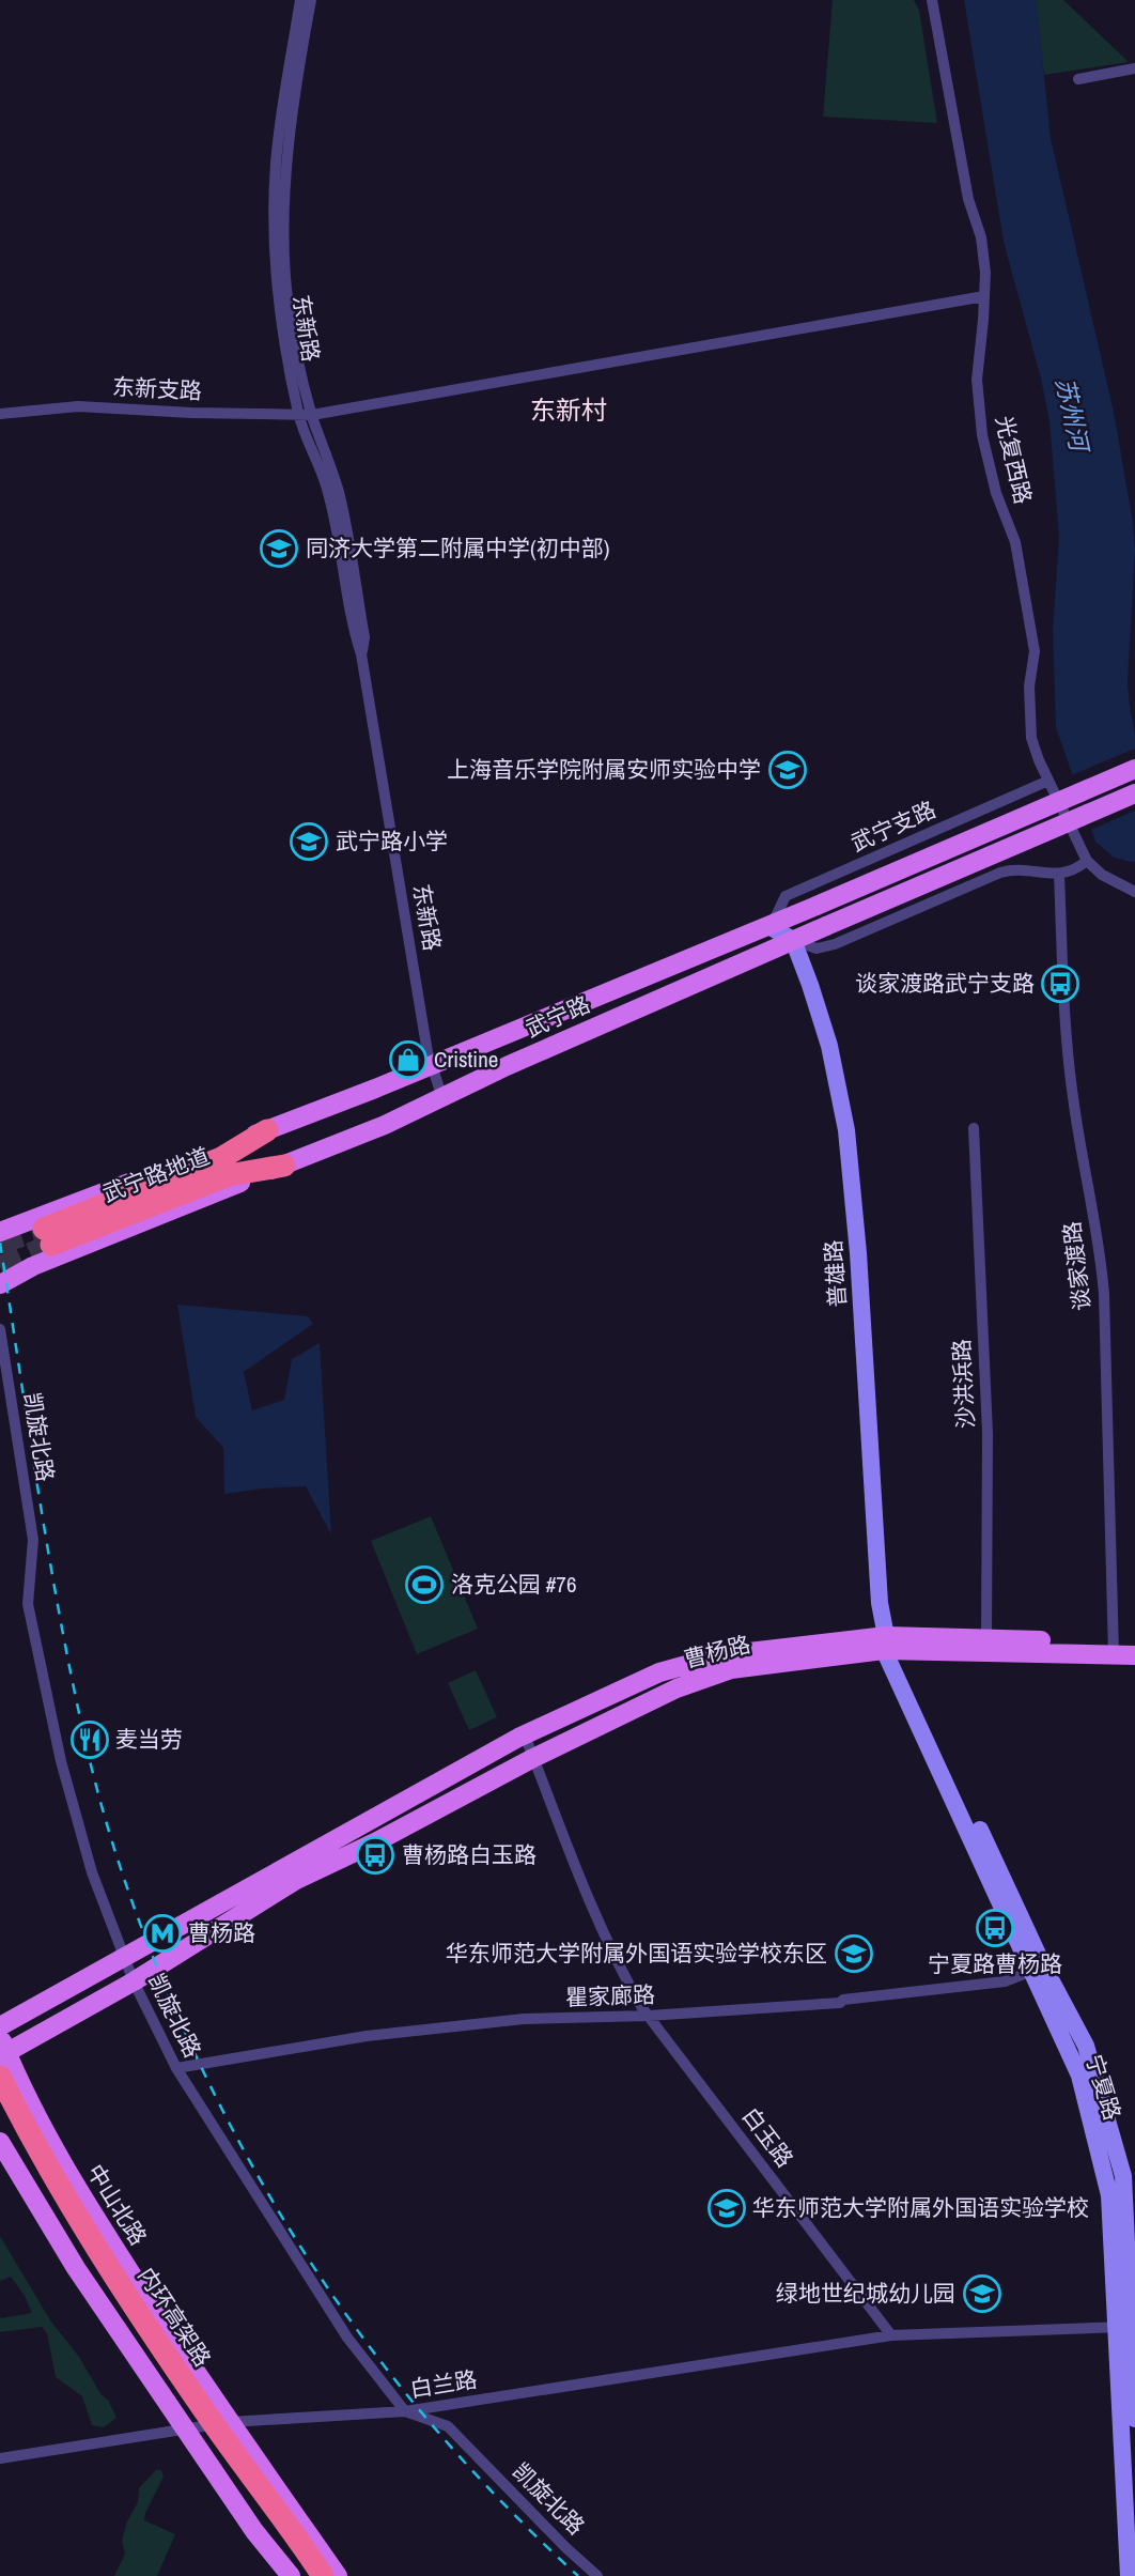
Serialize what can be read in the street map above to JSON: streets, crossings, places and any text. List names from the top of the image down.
{
  "streets": {
    "highway": ["武宁路地道", "内环高架路"],
    "main road": [
      "武宁路",
      "普雄路",
      "曹杨路",
      "宁夏路",
      "中山北路"
    ],
    "street": [
      "东新路",
      "东新支路",
      "光复西路",
      "武宁支路",
      "谈家渡路",
      "沙洪浜路",
      "凯旋北路",
      "瞿家廊路",
      "白玉路",
      "白兰路"
    ]
  },
  "crossings": [
    ["东新路", "东新支路"],
    ["东新路", "武宁路"],
    ["东新支路", "光复西路"],
    ["光复西路", "武宁支路"],
    ["武宁支路", "武宁路"],
    ["武宁路", "武宁路地道"],
    ["武宁路", "普雄路"],
    ["谈家渡路", "曹杨路"],
    ["普雄路", "曹杨路"],
    ["普雄路", "宁夏路"],
    ["沙洪浜路", "曹杨路"],
    ["凯旋北路", "曹杨路"],
    ["凯旋北路", "瞿家廊路"],
    ["凯旋北路", "白兰路"],
    ["曹杨路", "宁夏路"],
    ["曹杨路", "白玉路"],
    ["曹杨路", "中山北路"],
    ["瞿家廊路", "宁夏路"],
    ["瞿家廊路", "白玉路"],
    ["白玉路", "白兰路"],
    ["中山北路", "白兰路"]
  ],
  "districts": ["东新村"],
  "water": ["苏州河"],
  "places": {
    "school or university": [
      "同济大学第二附属中学(初中部)",
      "上海音乐学院附属安师实验中学",
      "武宁路小学",
      "华东师范大学附属外国语实验学校东区",
      "华东师范大学附属外国语实验学校",
      "绿地世纪城幼儿园"
    ],
    "bus stop": ["谈家渡路武宁支路", "曹杨路白玉路", "宁夏路曹杨路"],
    "shop": ["Cristine"],
    "sports": ["洛克公园 #76"],
    "restaurant": ["麦当劳"],
    "metro station": ["曹杨路"]
  }
}
